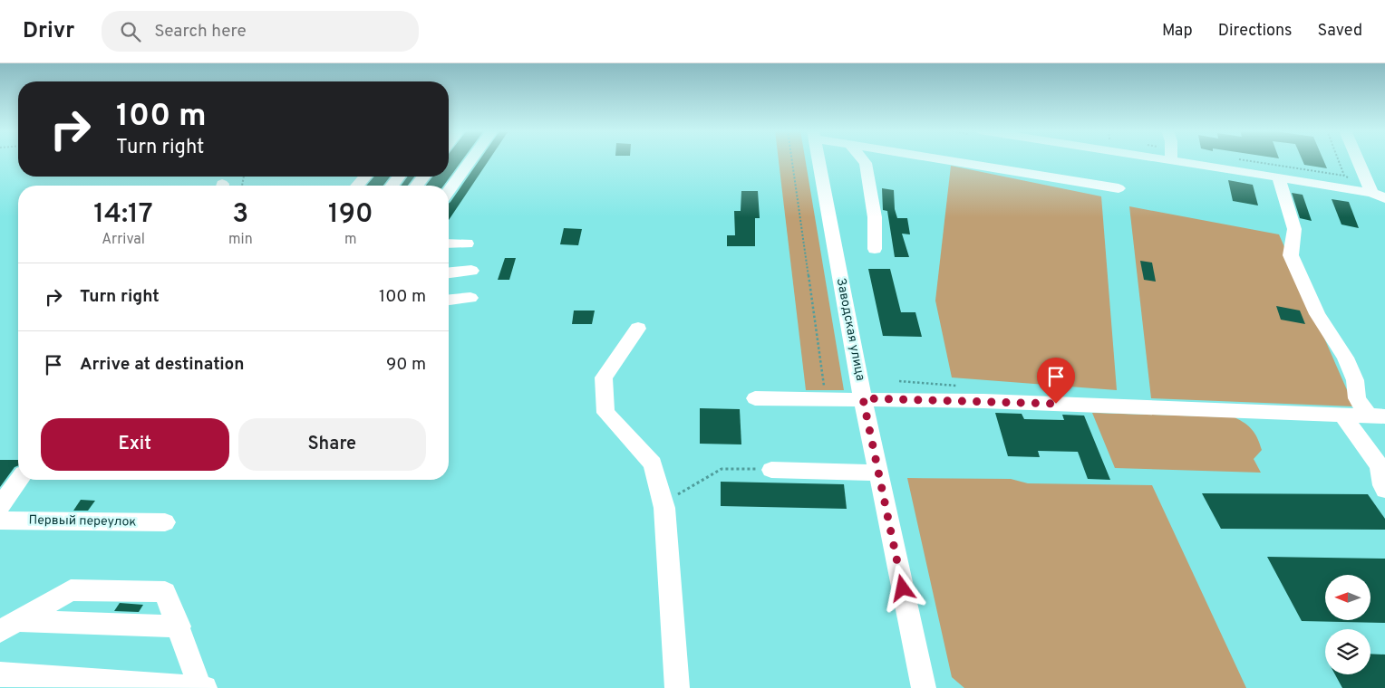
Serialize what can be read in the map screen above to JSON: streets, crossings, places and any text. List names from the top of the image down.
{
  "streets": {
    "street": ["Заводская улица", "Первый переулок"]
  },
  "north": "left",
  "page": {
    "header": "Drivr",
    "search": "Search here",
    "nav": ["Map", "Directions", "Saved"],
    "turn": ["100 m", "Turn right"],
    "eta": [
      "14:17",
      "Arrival",
      "3",
      "min",
      "190",
      "m"
    ],
    "list": [
      {
        "name": "Turn right",
        "value": "100 m"
      },
      {
        "name": "Arrive at destination",
        "value": "90 m"
      }
    ],
    "buttons": ["Exit", "Share"]
  }
}
